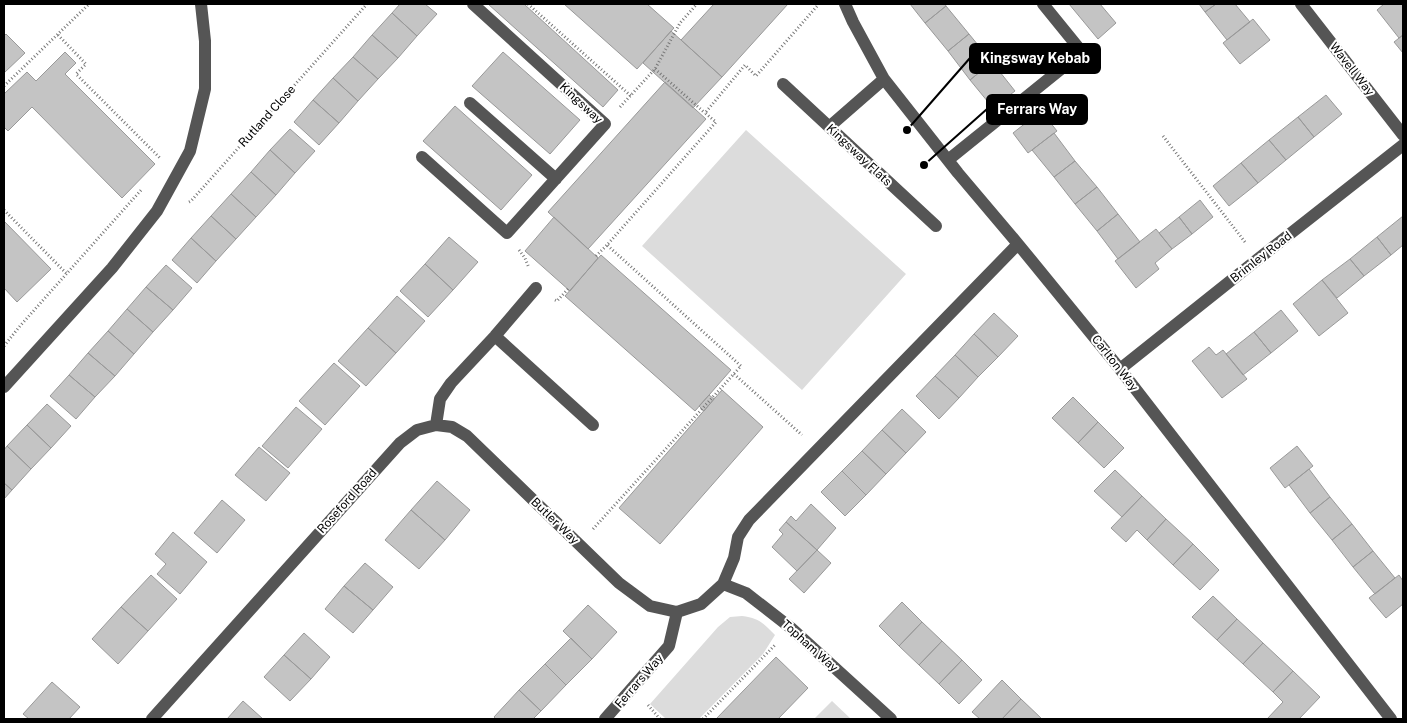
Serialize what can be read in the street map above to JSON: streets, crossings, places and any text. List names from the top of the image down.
{
  "streets": {
    "street": [
      "Wavell Way",
      "Kingsway",
      "Kingsway Flats",
      "Brimley Road",
      "Carlton Way",
      "Roseford Road",
      "Butler Way",
      "Topham Way",
      "Ferrars Way"
    ],
    "path": ["Rutland Close"]
  },
  "crossings": [
    ["Brimley Road", "Carlton Way"],
    ["Roseford Road", "Butler Way"],
    ["Butler Way", "Ferrars Way"]
  ],
  "places": ["Kingsway Kebab", "Ferrars Way"]
}
